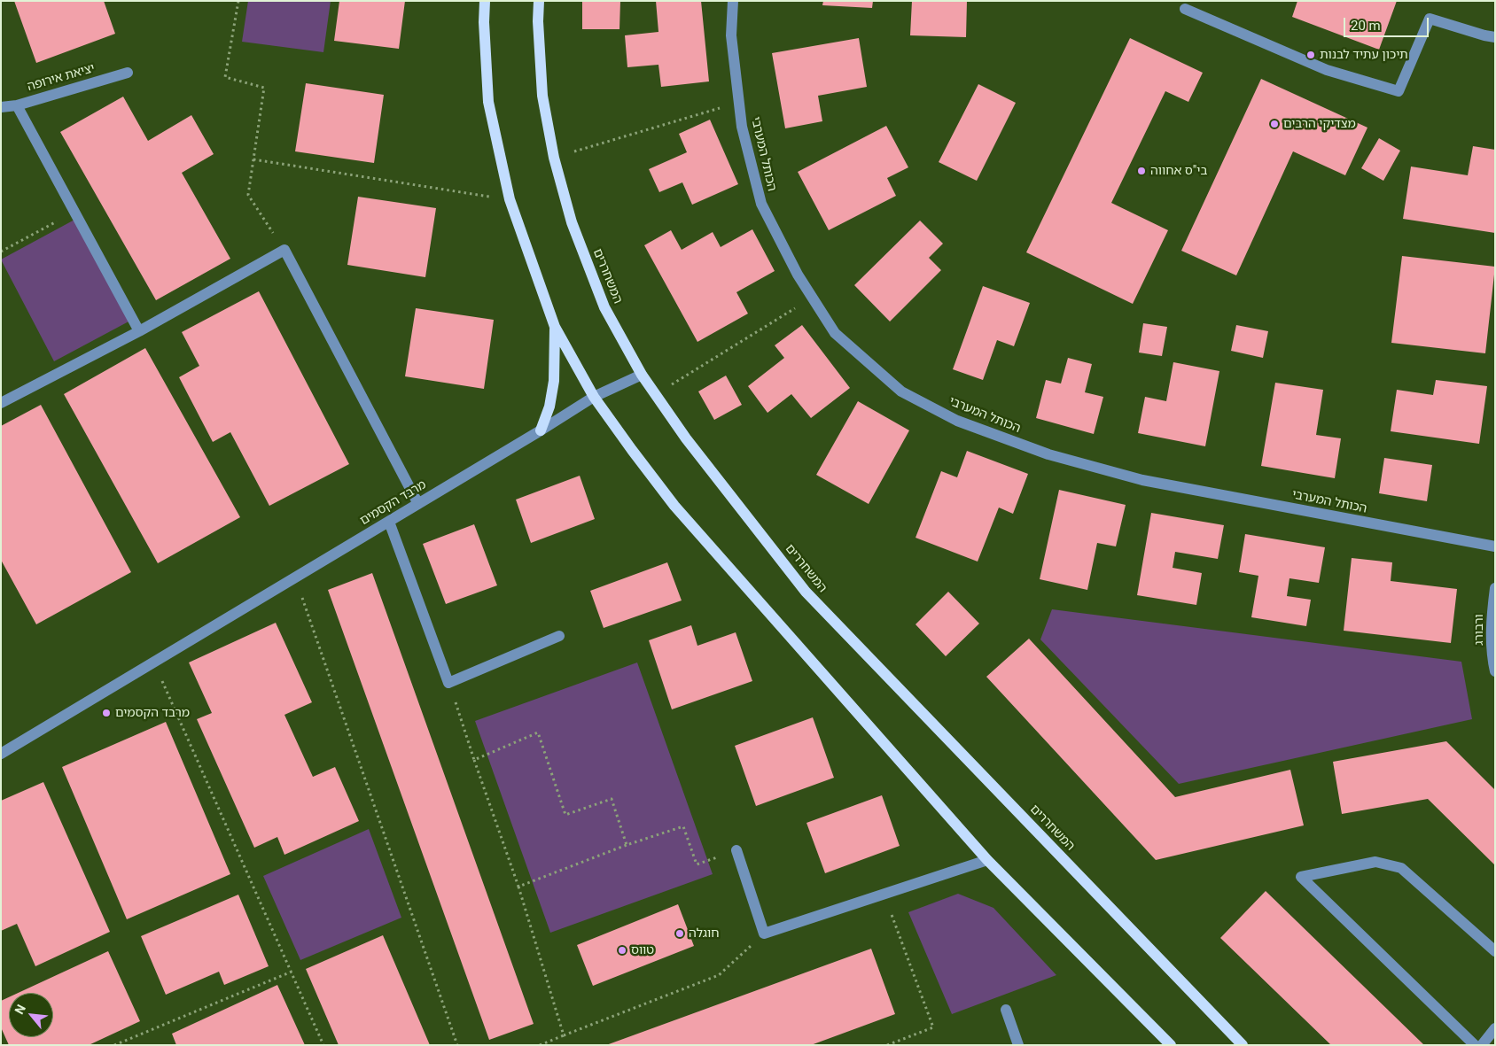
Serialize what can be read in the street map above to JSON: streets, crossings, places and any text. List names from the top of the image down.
{
  "streets": {
    "main road": ["המשחררים"],
    "street": [
      "יציאת אירופה",
      "הכותל המערבי",
      "מרבד הקסמים",
      "ורבורג"
    ]
  },
  "crossings": [
    ["המשחררים", "מרבד הקסמים"]
  ],
  "places": [
    "תיכון עתיד לבנות",
    "מצדיקי הרבים",
    "בי\"ס אחווה",
    "מרבד הקסמים",
    "חוגלה",
    "טווס"
  ],
  "scale_bar": "20 m",
  "north": "top left"
}
